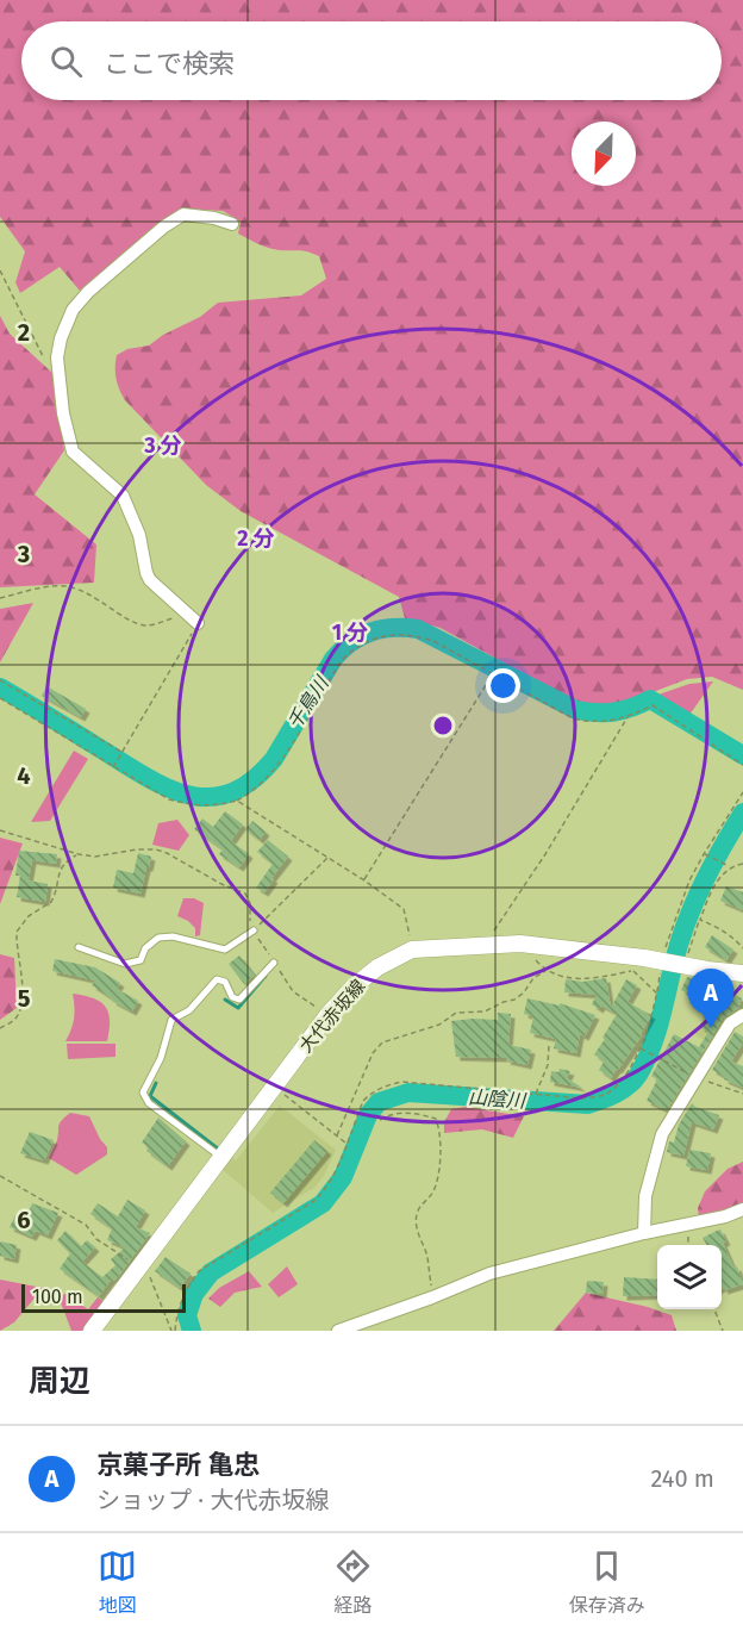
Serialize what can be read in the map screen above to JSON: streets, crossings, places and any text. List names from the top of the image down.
{
  "streets": {
    "main road": ["大代赤坂線"]
  },
  "water": ["千鳥川", "山陰川"],
  "scale_bar": "100 m",
  "north": "bottom left",
  "page": {
    "search": "ここで検索",
    "pins": "A",
    "scale": "100 m",
    "heading": "周辺",
    "list": [
      {
        "mark": "A",
        "name": "京菓子所 亀忠",
        "note": "ショップ · 大代赤坂線",
        "value": "240 m"
      }
    ],
    "nav": ["地図", "経路", "保存済み"]
  },
  "grid": {
    "rows": [
      "2",
      "3",
      "4",
      "5",
      "6"
    ]
  },
  "rings": ["3 分", "2 分", "1 分"]
}
